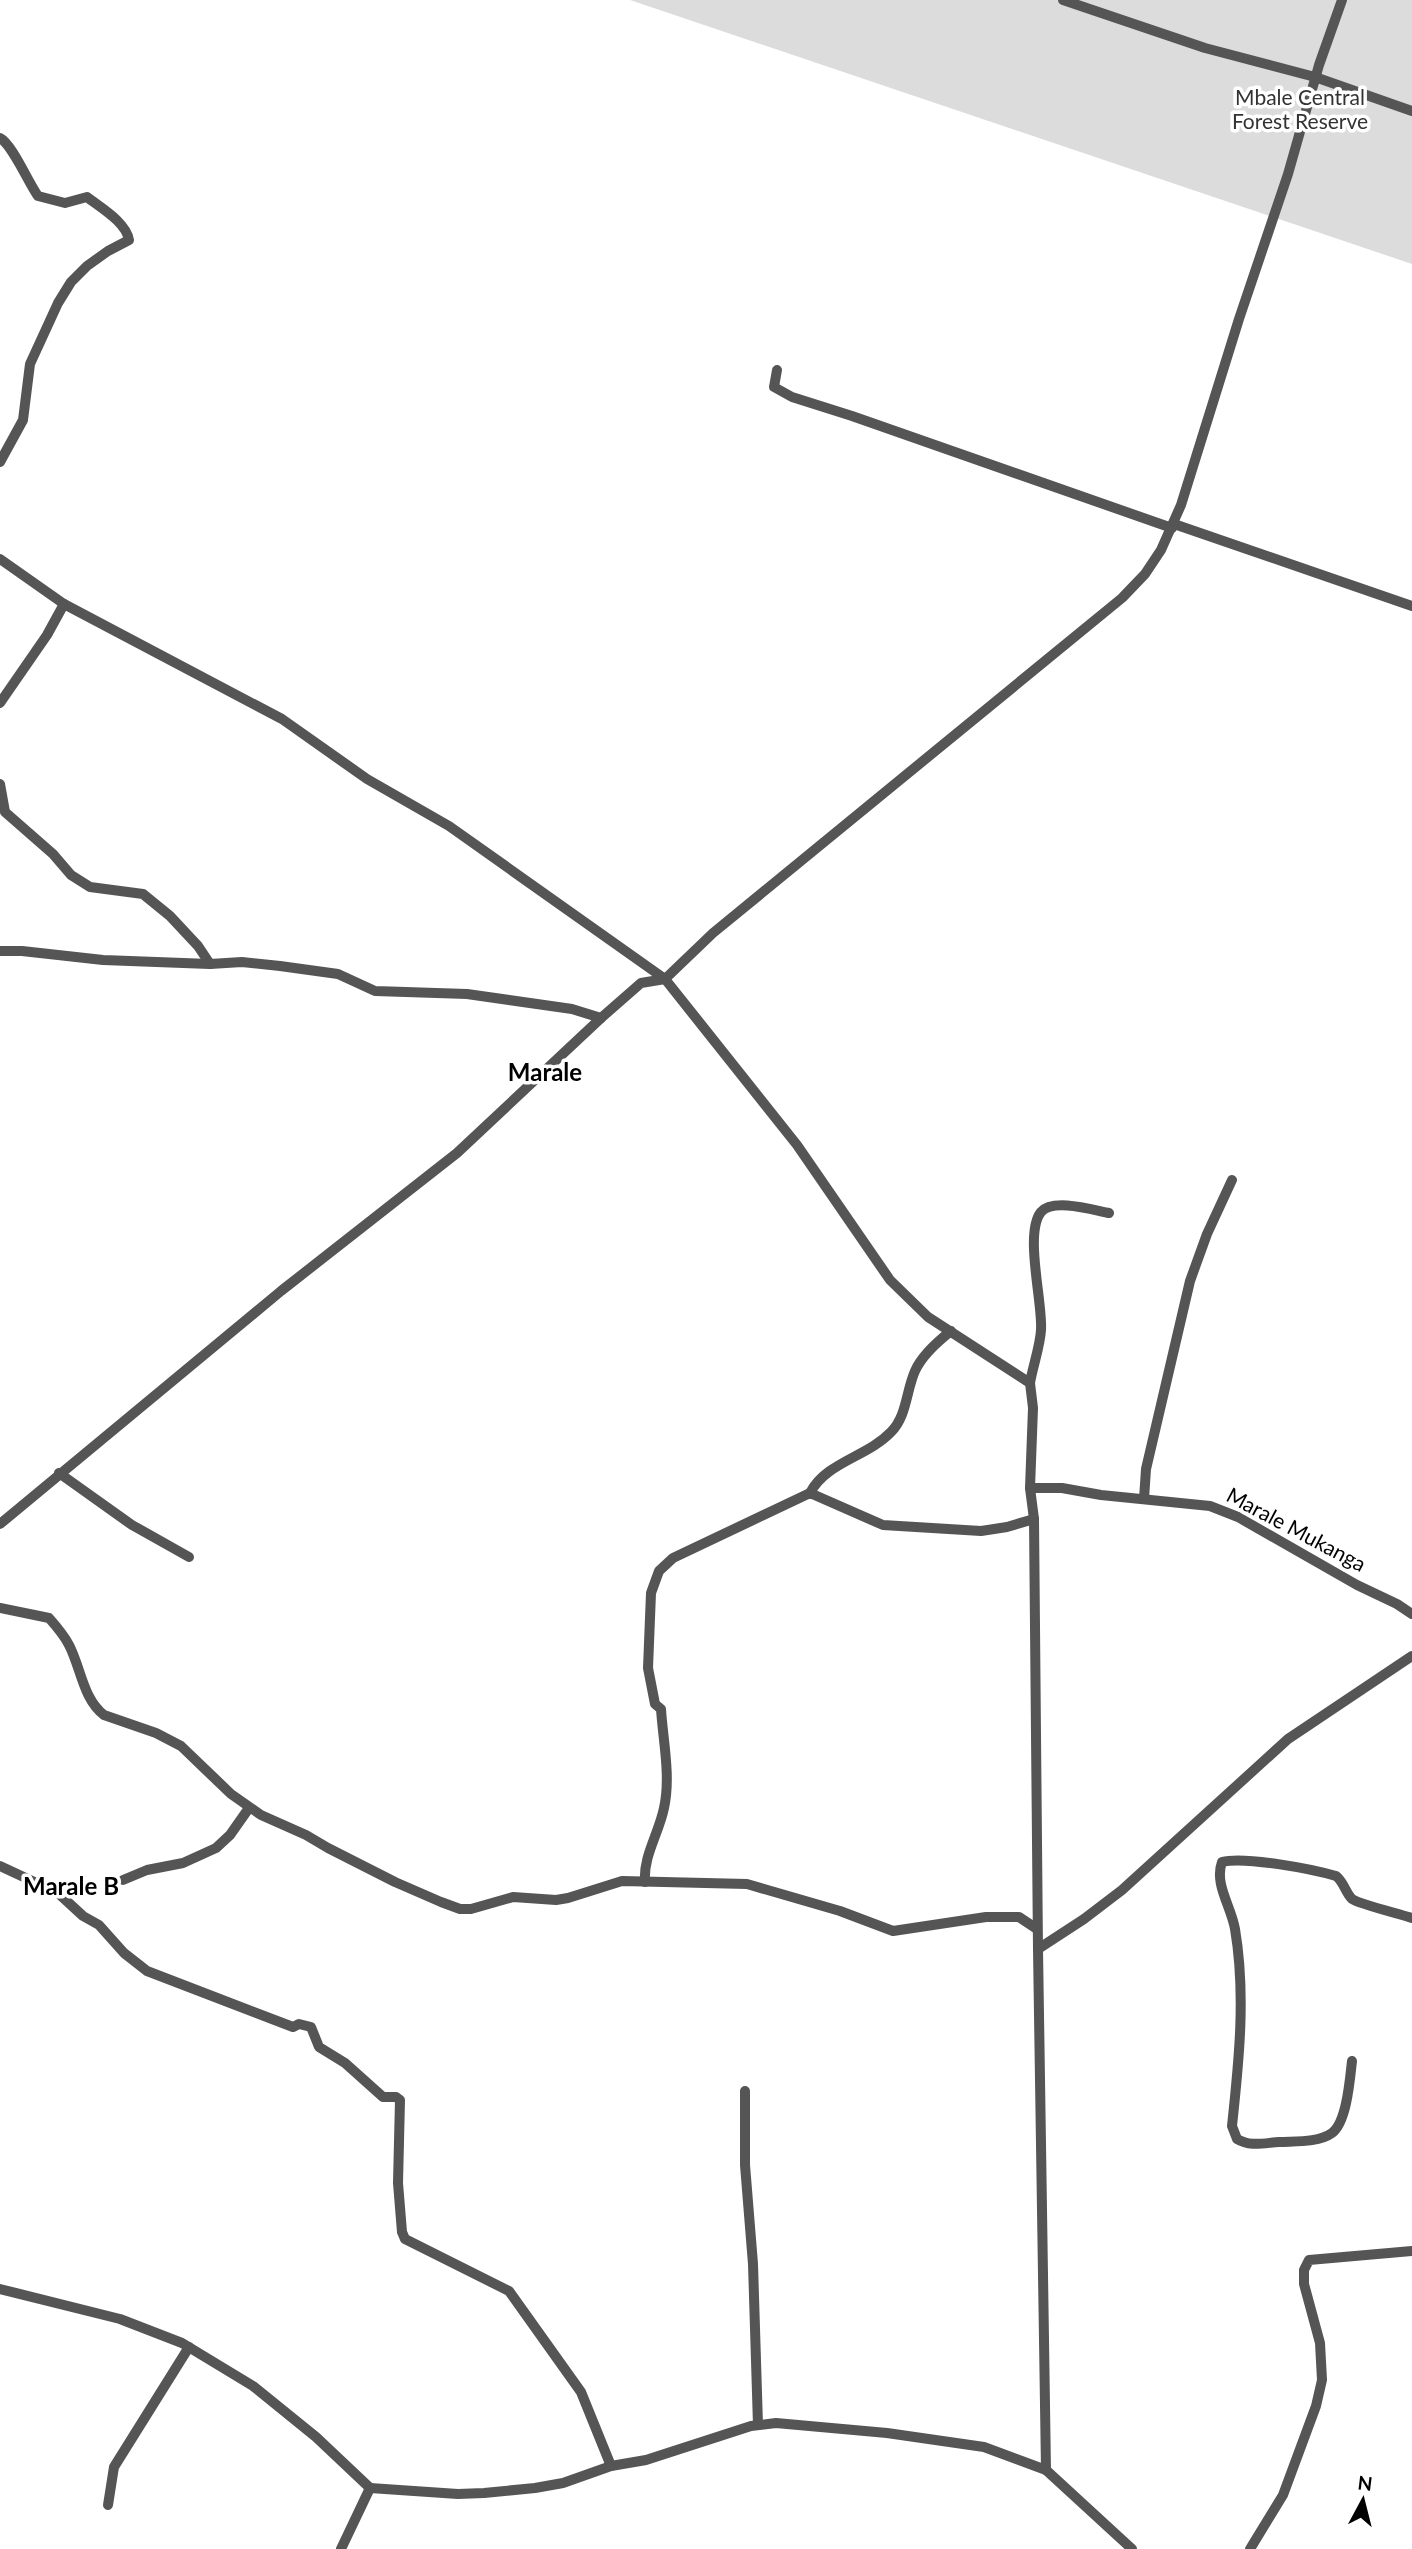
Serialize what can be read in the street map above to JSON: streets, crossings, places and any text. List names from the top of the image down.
{
  "streets": {
    "street": ["Marale Mukanga"]
  },
  "districts": ["Marale", "Marale B"],
  "parks": ["Mbale Central Forest Reserve"],
  "north": "top"
}
